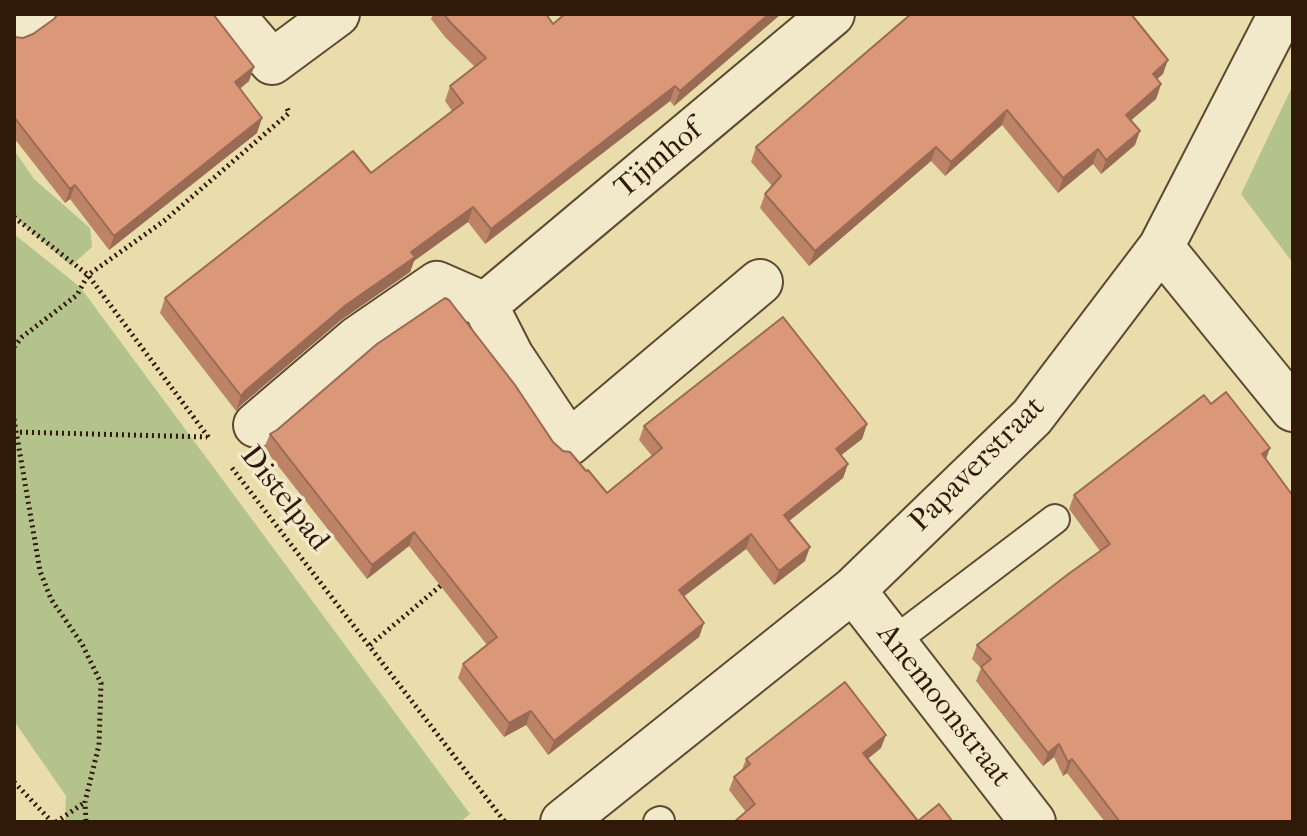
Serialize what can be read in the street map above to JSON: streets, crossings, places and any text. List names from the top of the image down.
{
  "streets": {
    "street": ["Tijmhof", "Papaverstraat", "Anemoonstraat"],
    "path": ["Distelpad"]
  },
  "crossings": [
    ["Papaverstraat", "Anemoonstraat"]
  ]
}
